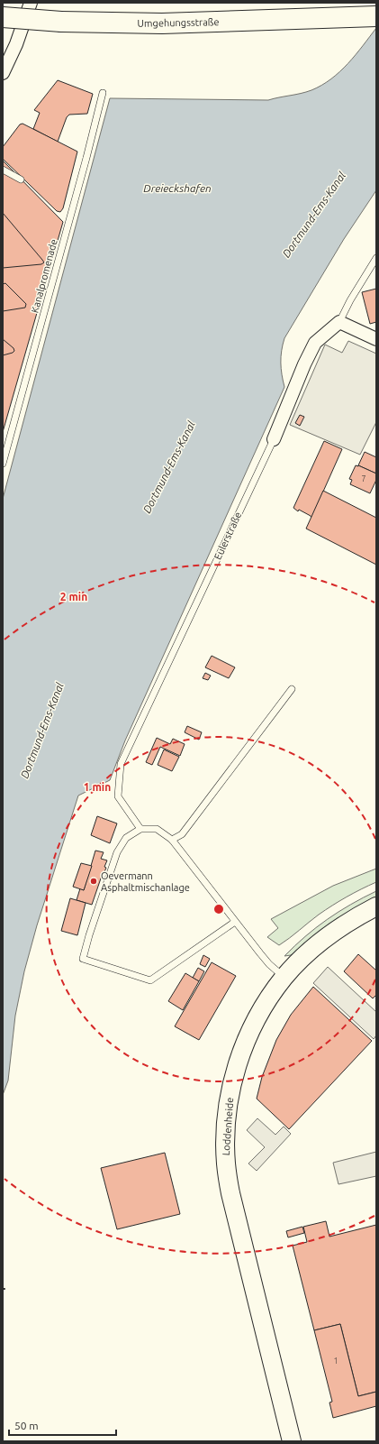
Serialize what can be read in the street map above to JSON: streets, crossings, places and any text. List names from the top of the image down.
{
  "streets": {
    "highway": ["Umgehungsstraße"],
    "street": ["Eulerstraße", "Loddenheide"],
    "lane": ["Kanalpromenade"]
  },
  "water": ["Dreieckshafen", "Dortmund-Ems-Kanal"],
  "places": ["Oevermann Asphaltmischanlage"],
  "house_numbers": ["7", "1"],
  "scale_bar": "50 m",
  "rings": ["2 min", "1 min"]
}
